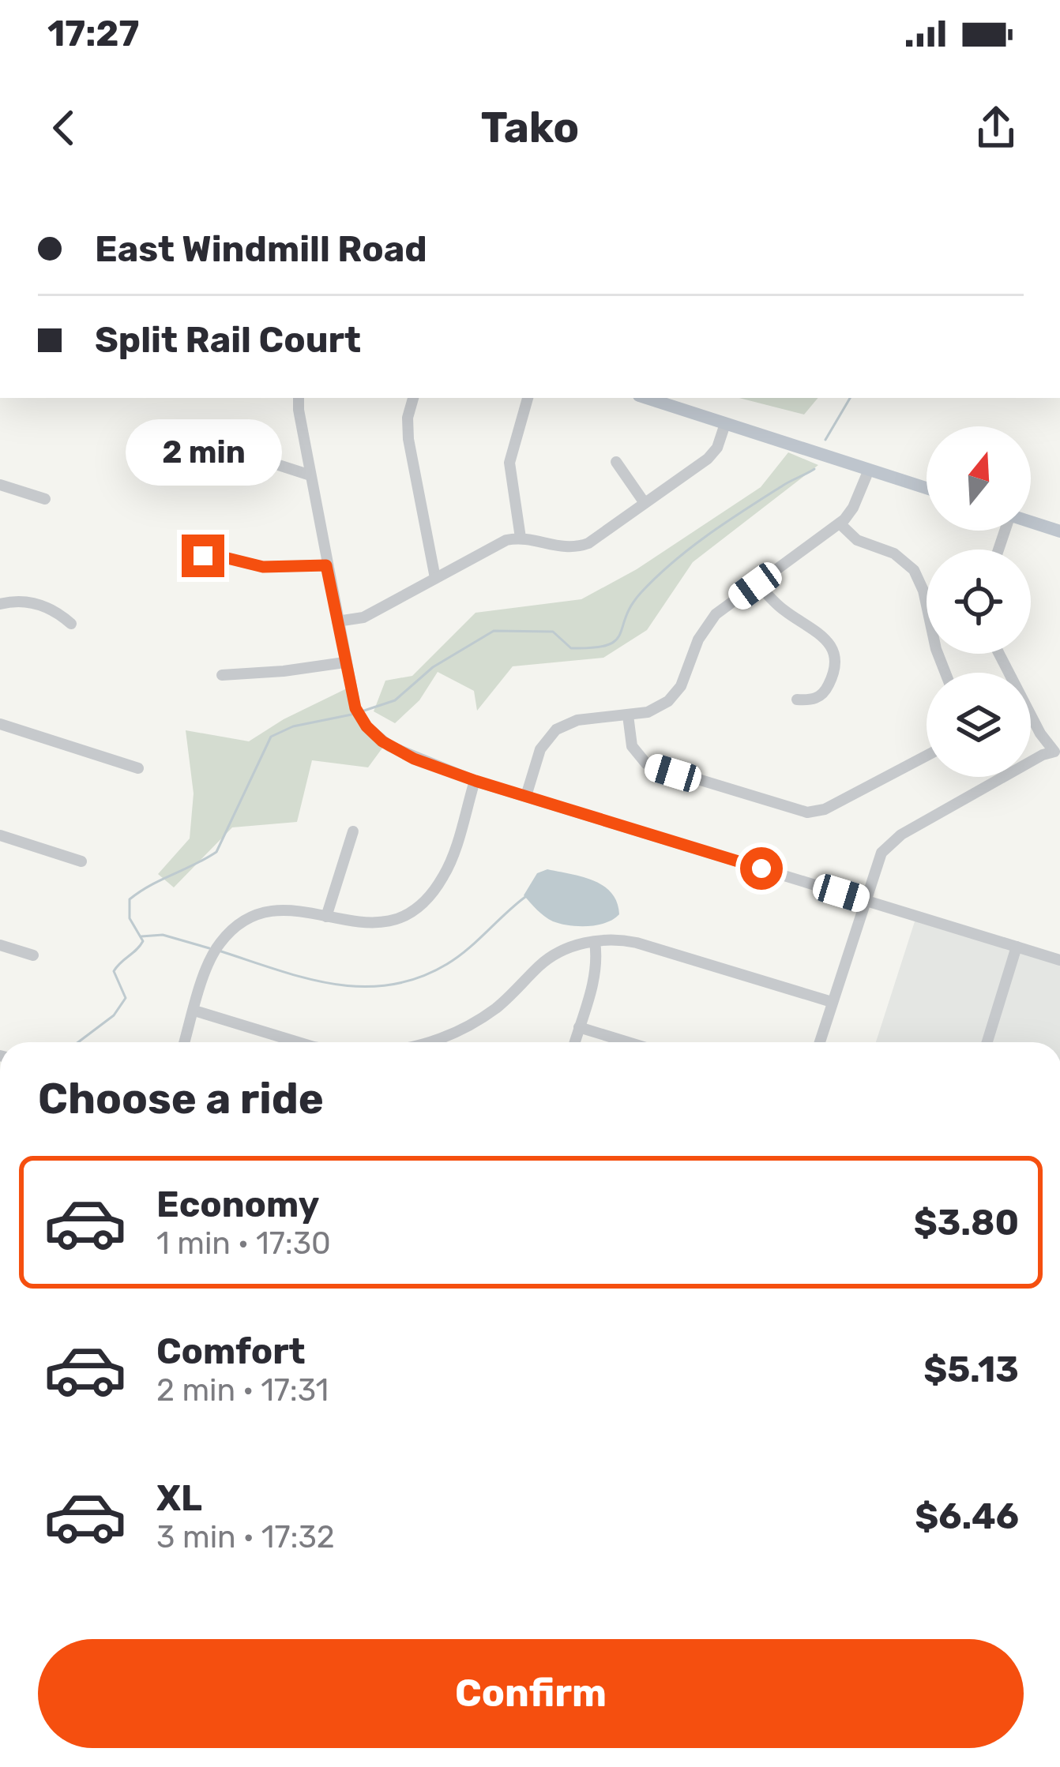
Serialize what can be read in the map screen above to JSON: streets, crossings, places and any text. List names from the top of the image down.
{
  "north": "top",
  "page": {
    "status": "17:27",
    "header": "Tako",
    "banner": ["East Windmill Road", "Split Rail Court"],
    "bubble": "2 min",
    "heading": "Choose a ride",
    "list": [
      {
        "name": "Economy",
        "note": "1 min · 17:30",
        "value": "$3.80"
      },
      {
        "name": "Comfort",
        "note": "2 min · 17:31",
        "value": "$5.13"
      },
      {
        "name": "XL",
        "note": "3 min · 17:32",
        "value": "$6.46"
      }
    ],
    "buttons": "Confirm"
  }
}
